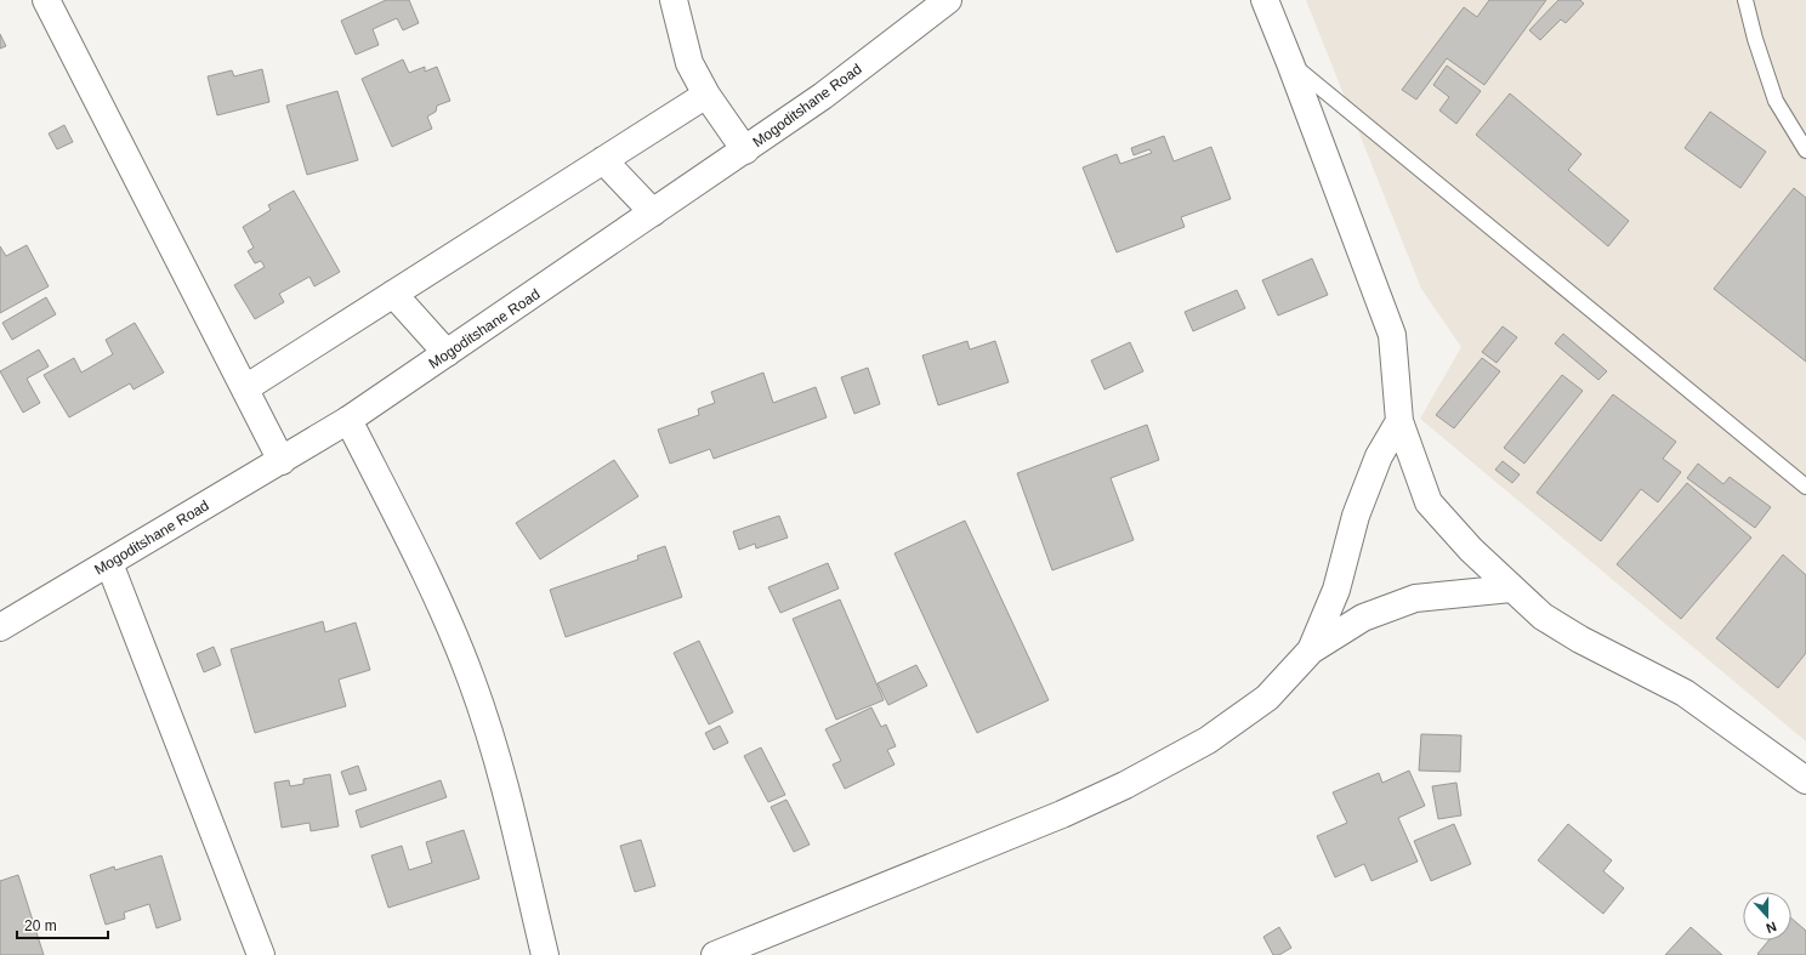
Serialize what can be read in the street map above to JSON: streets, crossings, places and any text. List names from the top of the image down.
{
  "streets": {
    "street": ["Mogoditshane Road"]
  },
  "scale_bar": "20 m",
  "north": "bottom"
}
